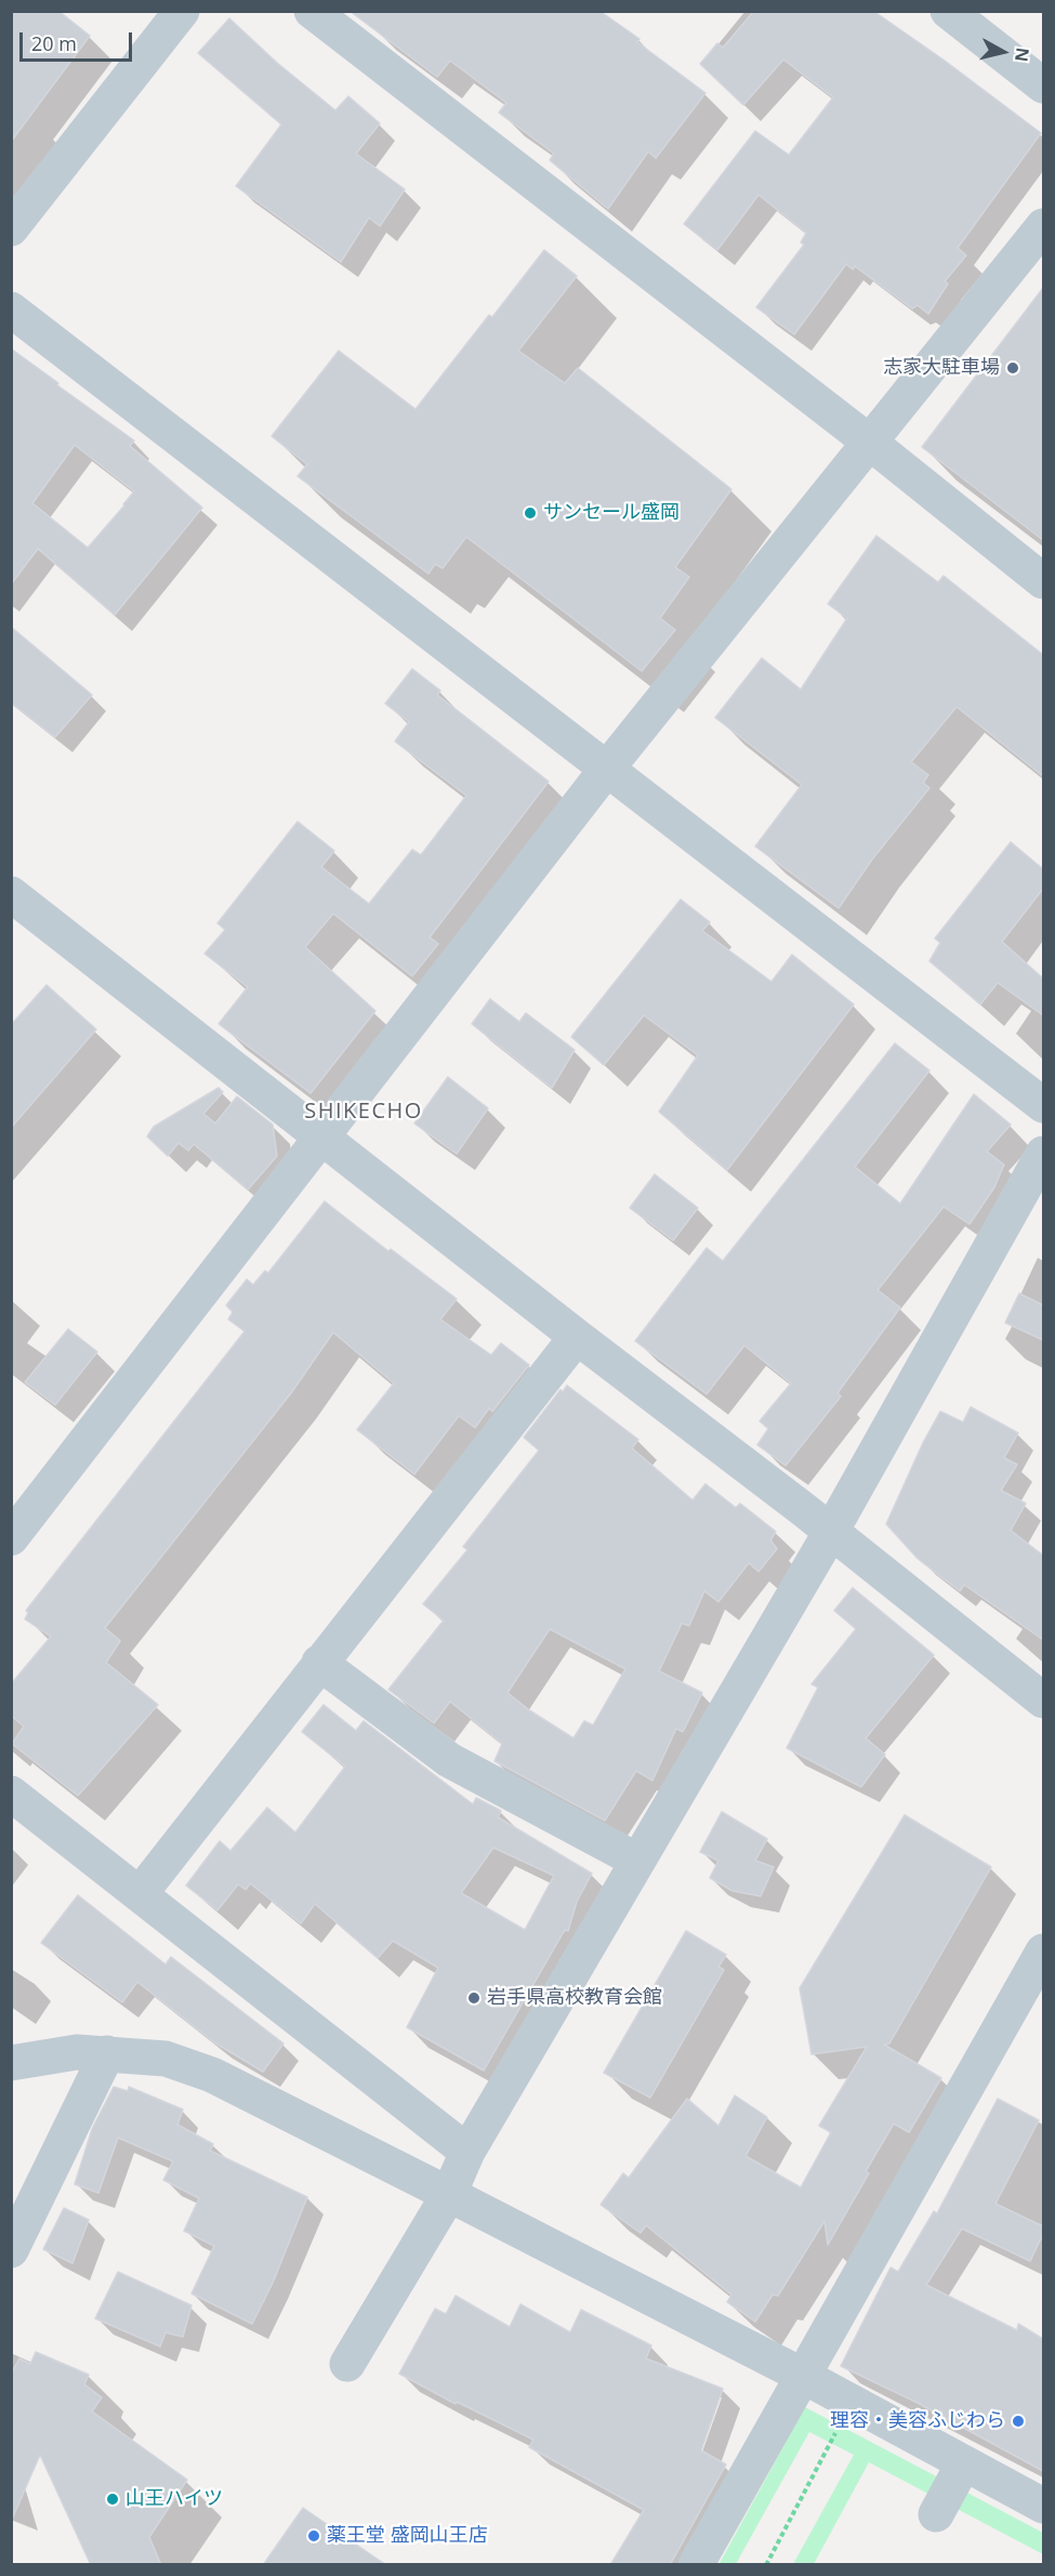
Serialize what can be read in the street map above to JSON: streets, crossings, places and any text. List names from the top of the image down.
{
  "districts": ["SHIKECHO"],
  "places": [
    "志家大駐車場",
    "サンセール盛岡",
    "岩手県高校教育会館",
    "理容・美容ふじわら",
    "山王ハイツ",
    "薬王堂 盛岡山王店"
  ],
  "scale_bar": "20 m",
  "north": "right"
}
